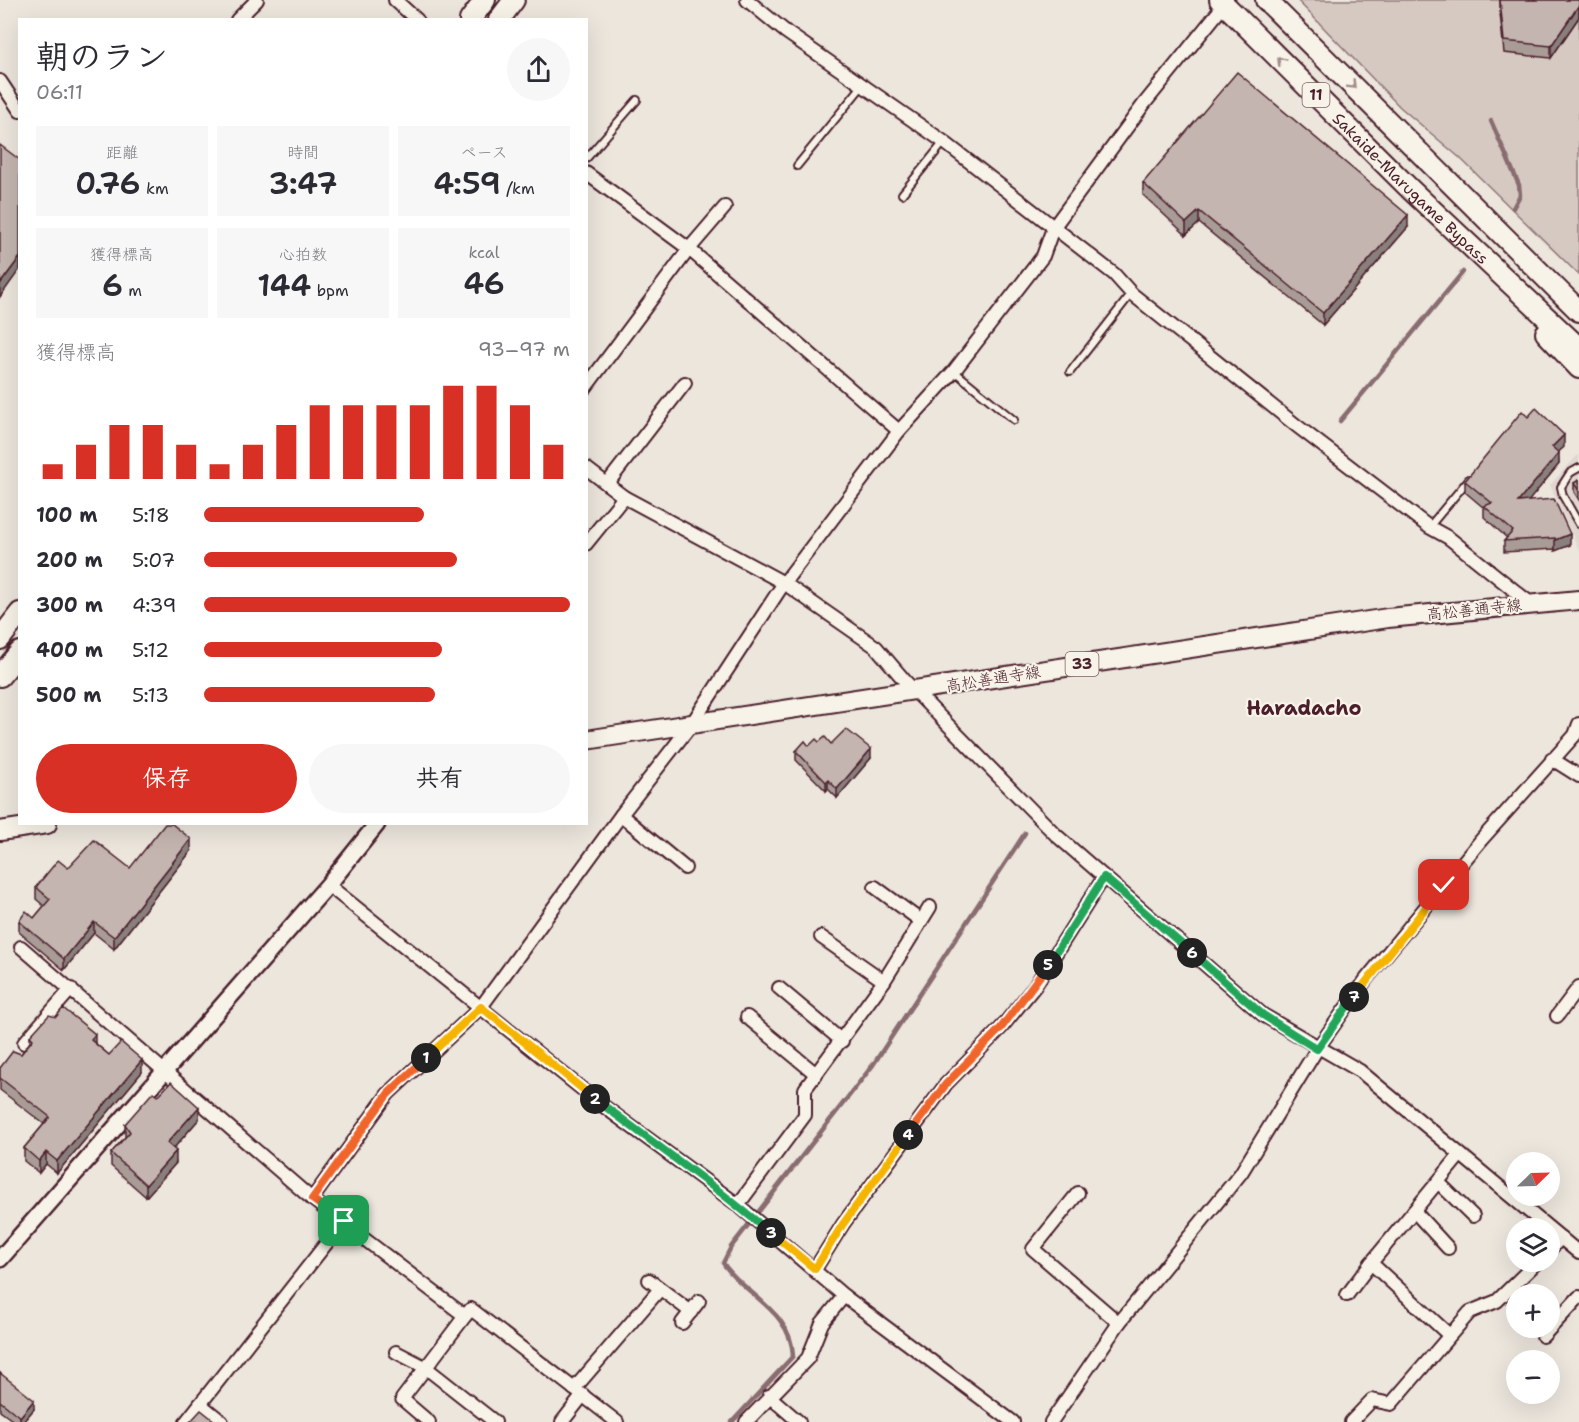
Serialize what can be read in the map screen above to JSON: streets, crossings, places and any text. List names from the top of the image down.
{
  "streets": {
    "highway": ["11", "Sakaide-Marugame Bypass"],
    "main road": ["高松善通寺線", "33"]
  },
  "crossings": [
    ["11", "Sakaide-Marugame Bypass"]
  ],
  "districts": ["Haradacho"],
  "north": "top right",
  "page": {
    "heading": ["朝のラン", "06:11"],
    "stats": [
      ["距離", "0.76 km"],
      ["時間", "3:47"],
      ["ペース", "4:59 /km"],
      ["獲得標高", "6 m"],
      ["心拍数", "144 bpm"],
      ["kcal", "46"]
    ],
    "chart": ["獲得標高", "93–97 m"],
    "list": [
      {
        "name": "100 m",
        "note": "5:18"
      },
      {
        "name": "200 m",
        "note": "5:07"
      },
      {
        "name": "300 m",
        "note": "4:39"
      },
      {
        "name": "400 m",
        "note": "5:12"
      },
      {
        "name": "500 m",
        "note": "5:13"
      }
    ],
    "buttons": ["保存", "共有"],
    "pins": [
      "6",
      "5",
      "7",
      "1",
      "2",
      "4",
      "3"
    ],
    "map_buttons": ["+", "−"]
  }
}
